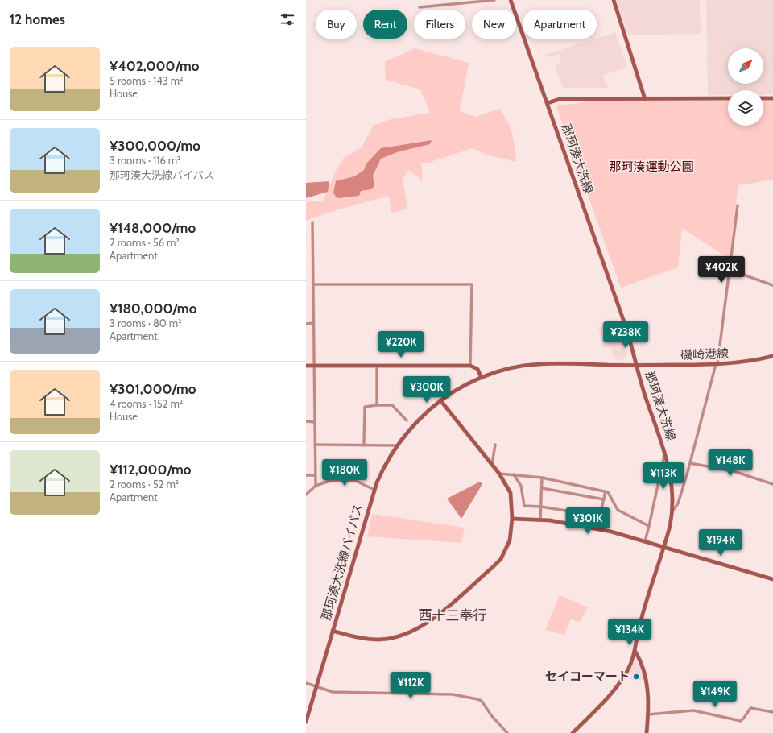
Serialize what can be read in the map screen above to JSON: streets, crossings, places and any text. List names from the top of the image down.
{
  "streets": {
    "main road": ["那珂湊大洗線", "磯崎港線", "那珂湊大洗線バイパス"]
  },
  "crossings": [
    ["那珂湊大洗線", "磯崎港線"],
    ["那珂湊大洗線", "那珂湊大洗線バイパス"],
    ["磯崎港線", "那珂湊大洗線バイパス"]
  ],
  "districts": ["西十三奉行"],
  "parks": ["那珂湊運動公園"],
  "places": ["セイコーマート"],
  "north": "top right",
  "page": {
    "heading": "12 homes",
    "chip": [
      "Buy",
      "Rent",
      "Filters",
      "New",
      "Apartment"
    ],
    "list": [
      {
        "name": "¥402,000/mo",
        "note": "5 rooms · 143 m² · House"
      },
      {
        "name": "¥300,000/mo",
        "note": "3 rooms · 116 m² · 那珂湊大洗線バイパス"
      },
      {
        "name": "¥148,000/mo",
        "note": "2 rooms · 56 m² · Apartment"
      },
      {
        "name": "¥180,000/mo",
        "note": "3 rooms · 80 m² · Apartment"
      },
      {
        "name": "¥301,000/mo",
        "note": "4 rooms · 152 m² · House"
      },
      {
        "name": "¥112,000/mo",
        "note": "2 rooms · 52 m² · Apartment"
      }
    ],
    "price": [
      "¥402K",
      "¥238K",
      "¥220K",
      "¥300K",
      "¥148K",
      "¥180K",
      "¥113K",
      "¥301K",
      "¥194K",
      "¥134K",
      "¥112K",
      "¥149K"
    ]
  }
}
